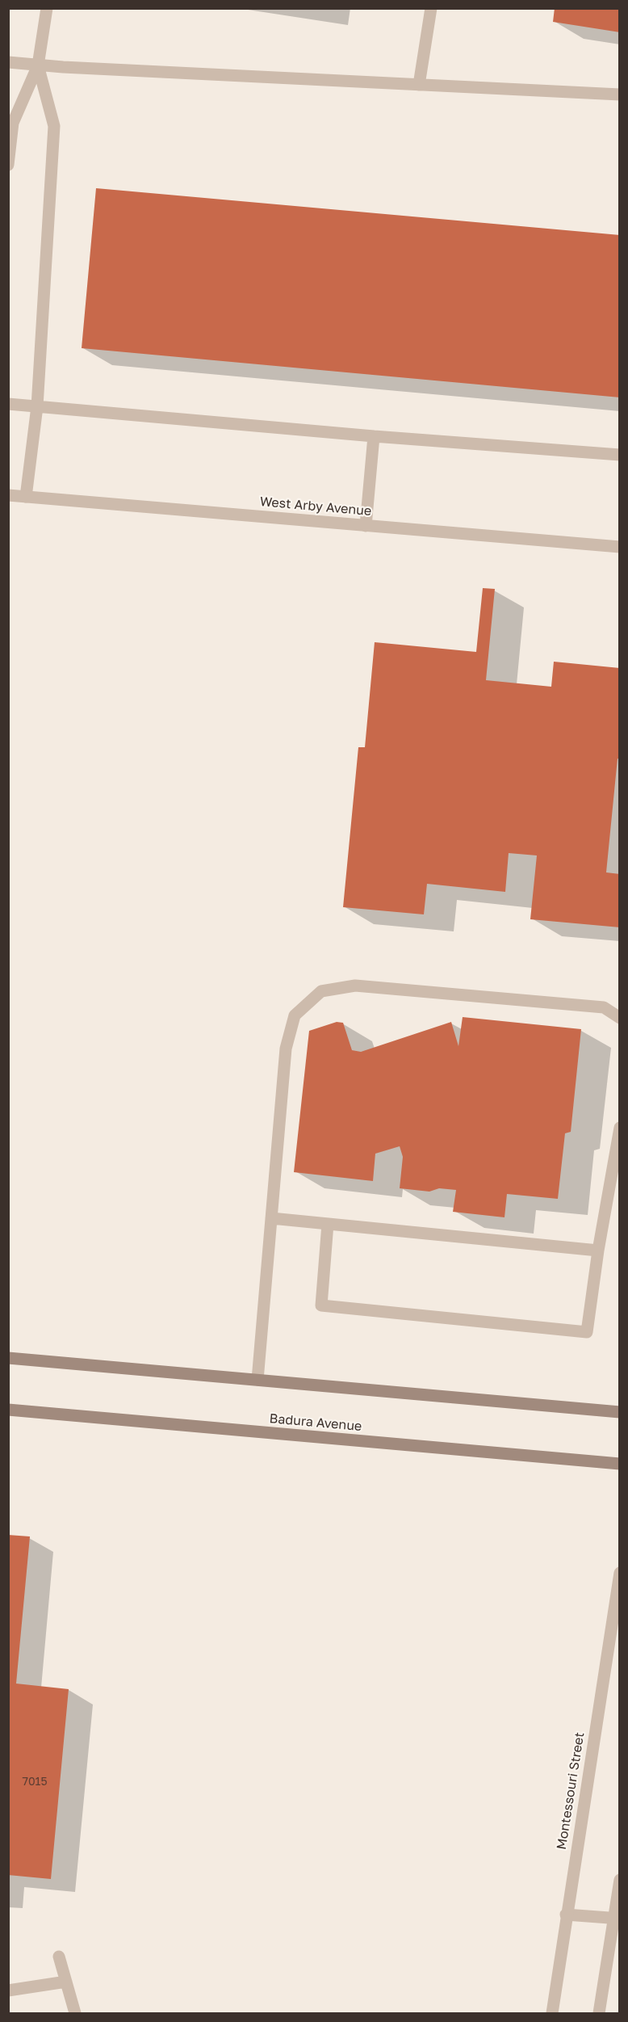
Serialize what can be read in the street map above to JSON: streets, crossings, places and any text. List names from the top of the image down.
{
  "streets": {
    "main road": ["Badura Avenue"],
    "street": ["West Arby Avenue", "Montessouri Street"]
  },
  "house_numbers": ["7015"]
}
